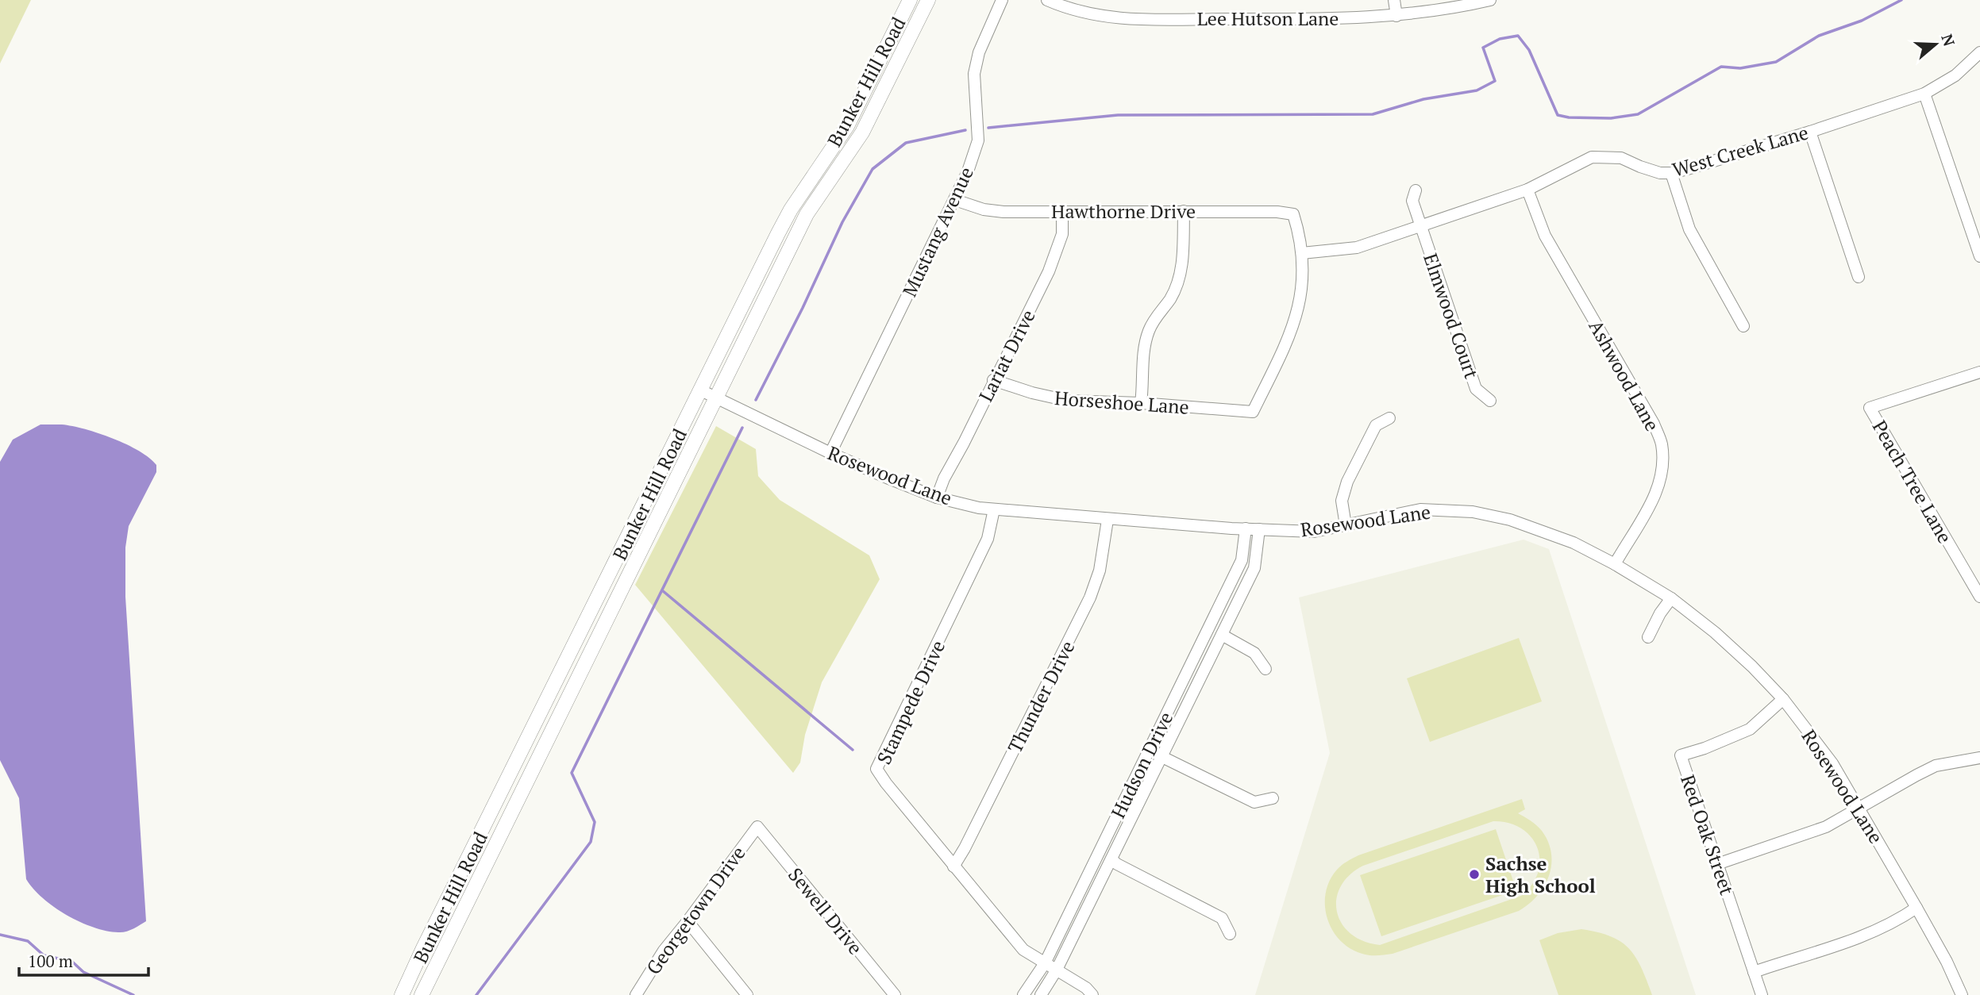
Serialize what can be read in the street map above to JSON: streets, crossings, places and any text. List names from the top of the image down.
{
  "streets": {
    "main road": ["Bunker Hill Road"],
    "street": [
      "Lee Hutson Lane",
      "West Creek Lane",
      "Hawthorne Drive",
      "Mustang Avenue",
      "Elmwood Court",
      "Lariat Drive",
      "Ashwood Lane",
      "Horseshoe Lane",
      "Rosewood Lane",
      "Peach Tree Lane",
      "Thunder Drive",
      "Stampede Drive",
      "Hudson Drive",
      "Red Oak Street",
      "Georgetown Drive",
      "Sewell Drive"
    ]
  },
  "crossings": [
    ["Bunker Hill Road", "Rosewood Lane"],
    ["West Creek Lane", "Hawthorne Drive"],
    ["West Creek Lane", "Elmwood Court"],
    ["West Creek Lane", "Ashwood Lane"],
    ["West Creek Lane", "Horseshoe Lane"],
    ["Hawthorne Drive", "Mustang Avenue"],
    ["Hawthorne Drive", "Lariat Drive"],
    ["Hawthorne Drive", "Horseshoe Lane"],
    ["Mustang Avenue", "Rosewood Lane"],
    ["Lariat Drive", "Horseshoe Lane"],
    ["Lariat Drive", "Rosewood Lane"],
    ["Ashwood Lane", "Rosewood Lane"],
    ["Rosewood Lane", "Thunder Drive"],
    ["Rosewood Lane", "Stampede Drive"],
    ["Rosewood Lane", "Hudson Drive"],
    ["Rosewood Lane", "Red Oak Street"],
    ["Thunder Drive", "Stampede Drive"],
    ["Stampede Drive", "Hudson Drive"],
    ["Georgetown Drive", "Sewell Drive"]
  ],
  "places": ["Sachse High School"],
  "scale_bar": "100 m",
  "north": "right"
}
